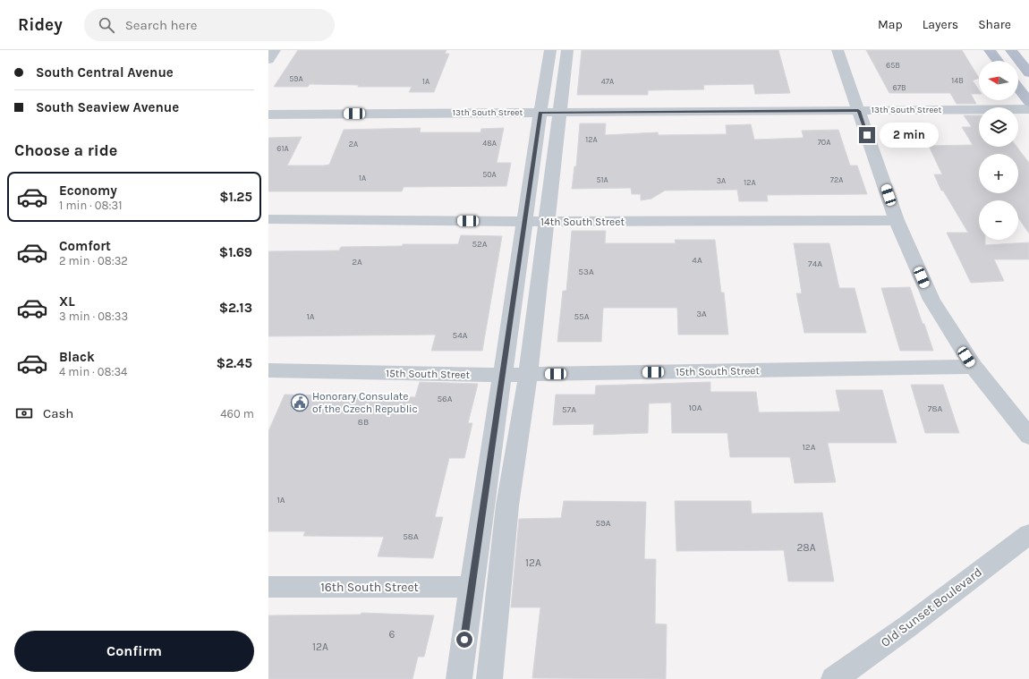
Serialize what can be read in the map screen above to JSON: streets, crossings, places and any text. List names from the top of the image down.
{
  "streets": {
    "street": [
      "13th South Street",
      "14th South Street",
      "15th South Street",
      "16th South Street",
      "Old Sunset Boulevard"
    ]
  },
  "places": {
    "public building": ["Honorary Consulate of the Czech Republic"]
  },
  "house_numbers": [
    "65B",
    "59A",
    "14B",
    "1A",
    "47A",
    "67B",
    "12A",
    "70A",
    "48A",
    "2A",
    "61A",
    "50A",
    "1A",
    "51A",
    "72A",
    "3A",
    "12A",
    "52A",
    "4A",
    "2A",
    "74A",
    "53A",
    "3A",
    "1A",
    "55A",
    "54A",
    "56A",
    "10A",
    "78A",
    "57A",
    "8B",
    "12A",
    "1A",
    "59A",
    "58A",
    "28A",
    "12A",
    "6",
    "12A"
  ],
  "north": "left",
  "page": {
    "header": "Ridey",
    "search": "Search here",
    "nav": ["Map", "Layers", "Share"],
    "banner": ["South Central Avenue", "South Seaview Avenue"],
    "map_buttons": ["+", "−"],
    "bubble": "2 min",
    "heading": "Choose a ride",
    "list": [
      {
        "name": "Economy",
        "note": "1 min · 08:31",
        "value": "$1.25"
      },
      {
        "name": "Comfort",
        "note": "2 min · 08:32",
        "value": "$1.69"
      },
      {
        "name": "XL",
        "note": "3 min · 08:33",
        "value": "$2.13"
      },
      {
        "name": "Black",
        "note": "4 min · 08:34",
        "value": "$2.45"
      }
    ],
    "pay": ["Cash", "460 m"],
    "buttons": "Confirm"
  }
}
